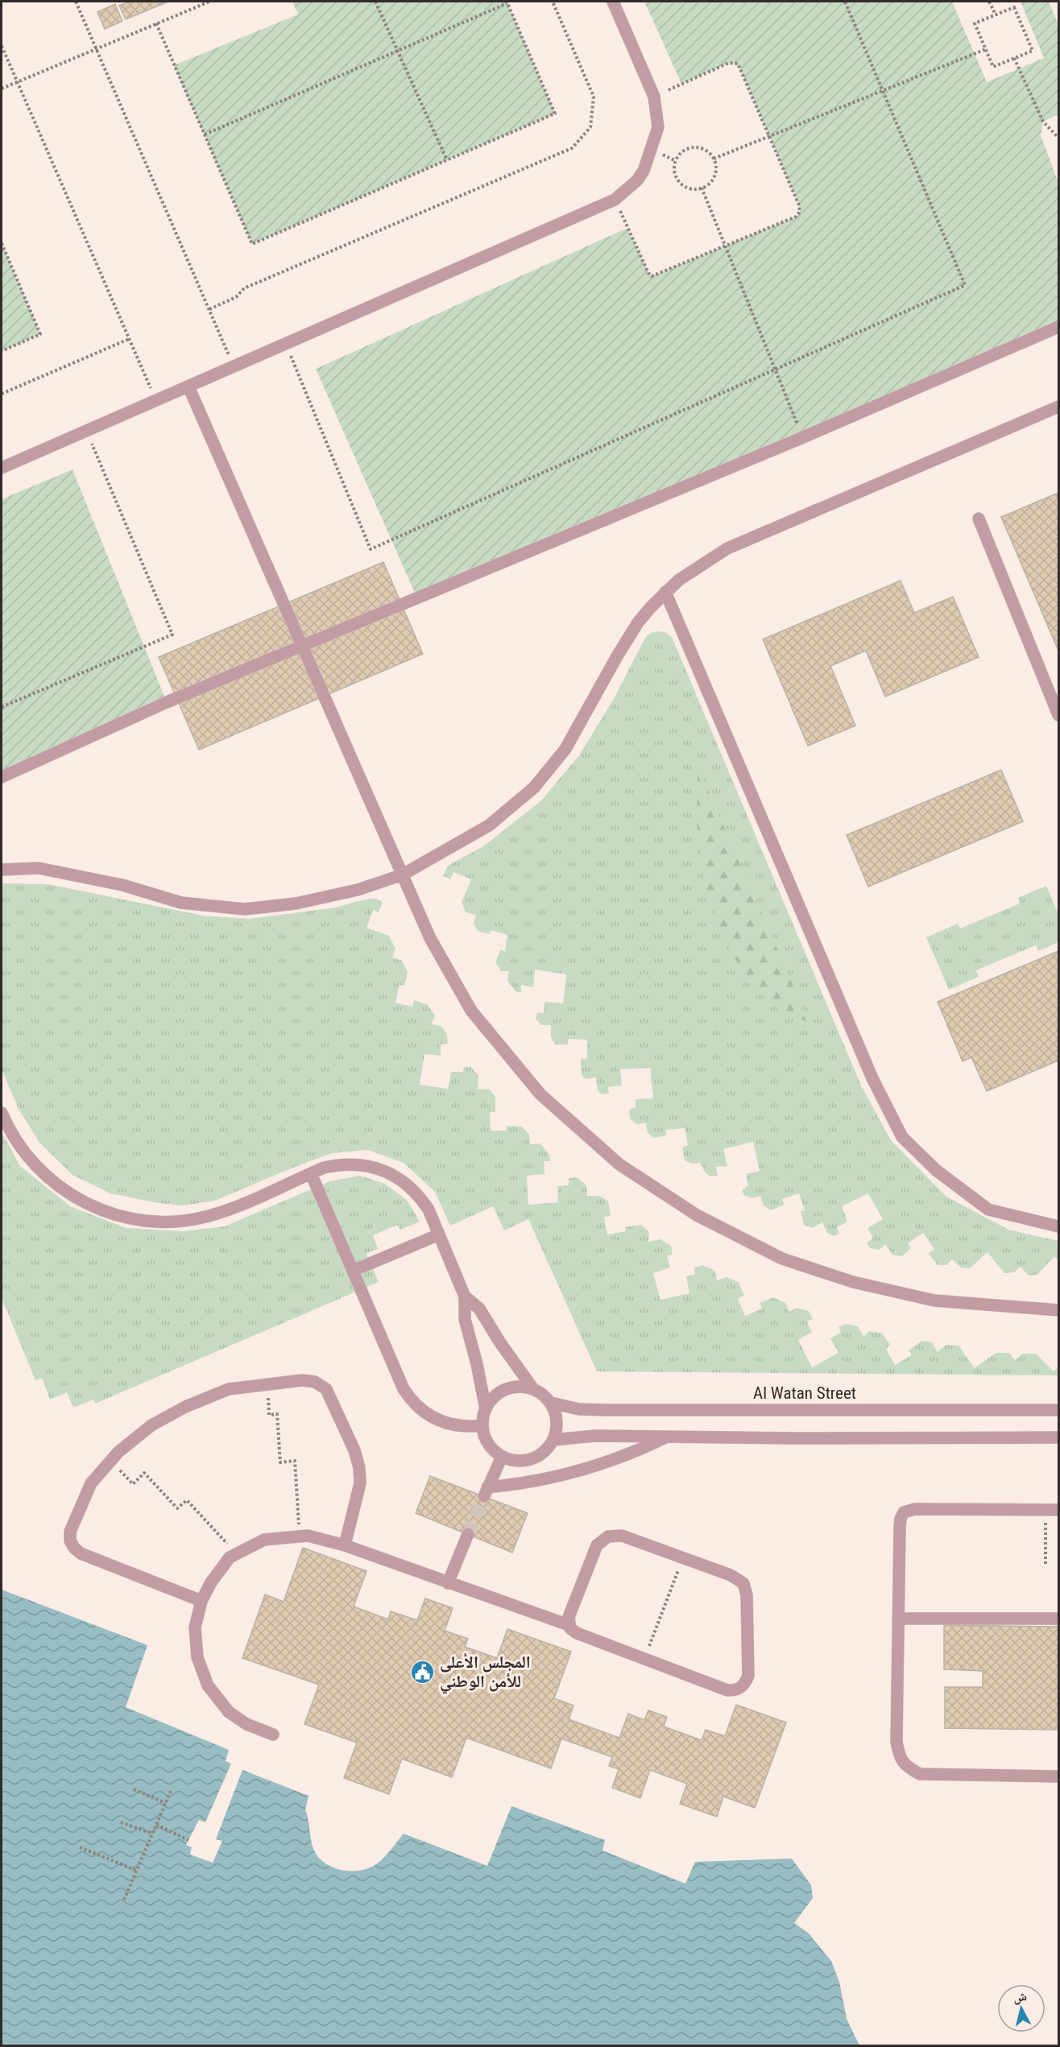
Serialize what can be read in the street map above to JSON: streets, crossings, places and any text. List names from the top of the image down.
{
  "streets": {
    "street": ["Al Watan Street"]
  },
  "places": {
    "public building": ["المجلس الأعلى للأمن الوطني"]
  },
  "north": "top"
}
